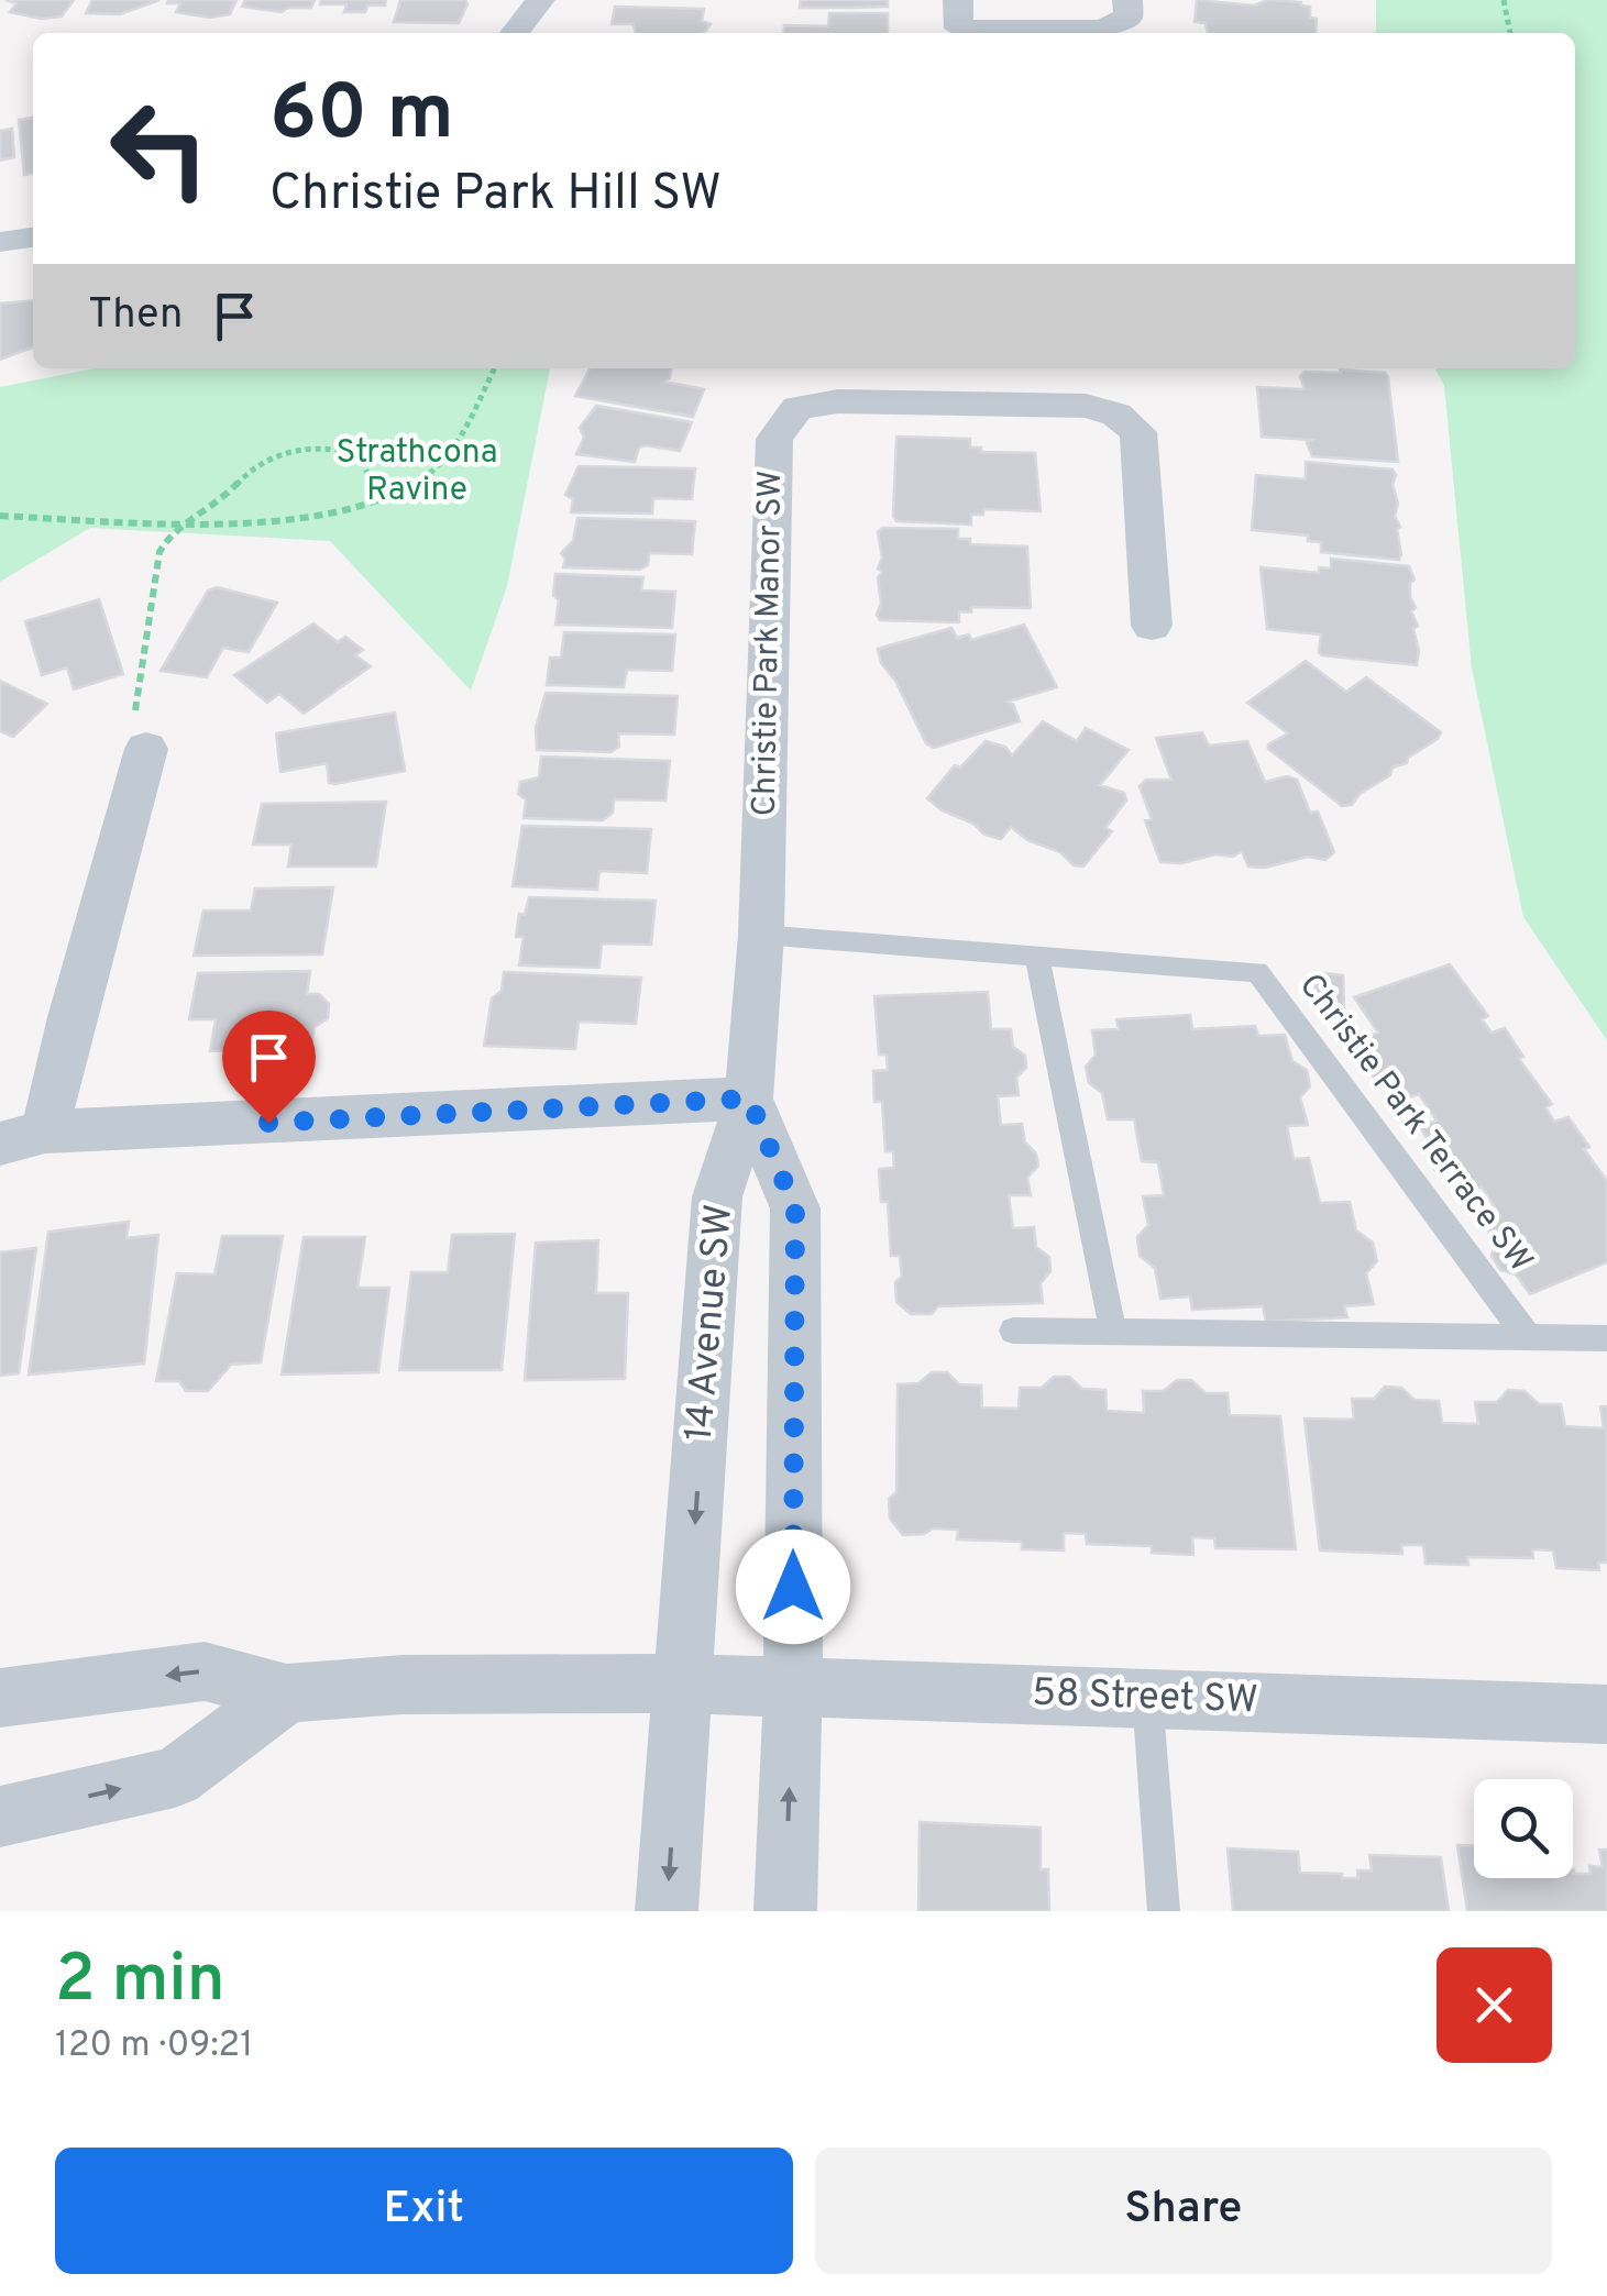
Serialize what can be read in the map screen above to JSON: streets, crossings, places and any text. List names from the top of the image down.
{
  "streets": {
    "street": ["Christie Park Manor SW", "14 Avenue SW", "58 Street SW"],
    "lane": ["Christie Park Terrace SW"]
  },
  "crossings": [
    ["Christie Park Manor SW", "Christie Park Terrace SW"],
    ["Christie Park Manor SW", "14 Avenue SW"],
    ["14 Avenue SW", "58 Street SW"]
  ],
  "parks": ["Strathcona Ravine"],
  "page": {
    "turn": ["60 m", "Christie Park Hill SW"],
    "then": "Then",
    "heading": ["2 min", "120 m · 09:21"],
    "buttons": ["Exit", "Share"]
  }
}
